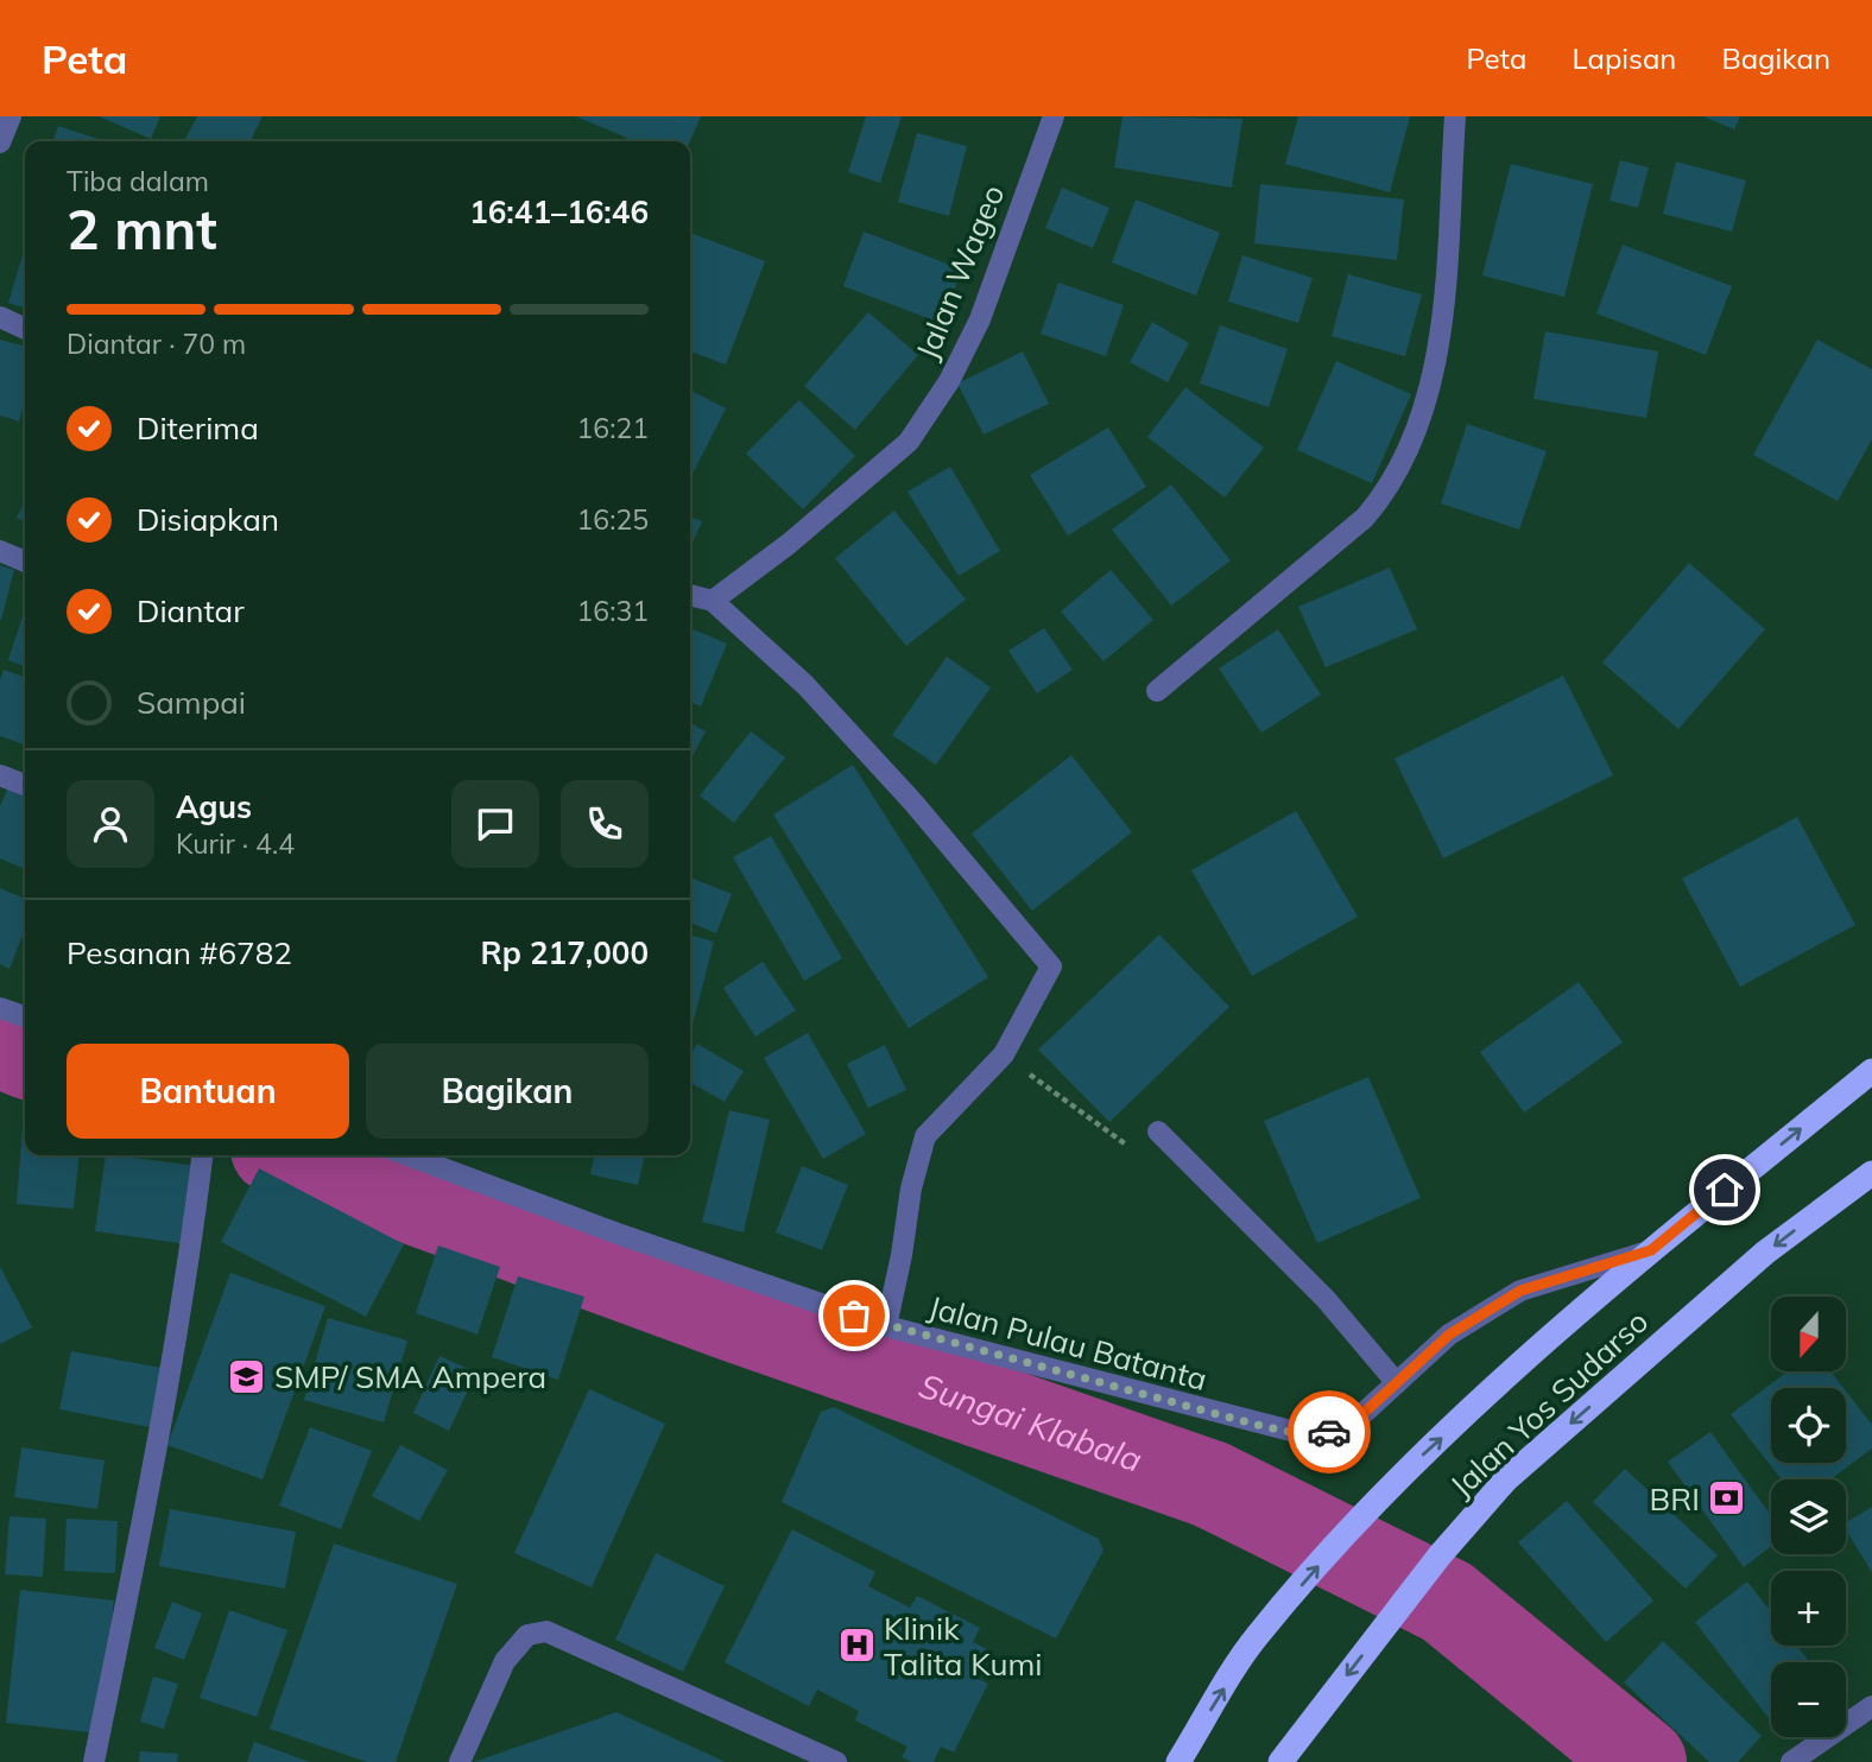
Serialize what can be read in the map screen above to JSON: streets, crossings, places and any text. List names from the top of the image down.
{
  "streets": {
    "highway": ["Jalan Yos Sudarso"],
    "street": ["Jalan Wageo", "Jalan Pulau Batanta"]
  },
  "crossings": [
    ["Jalan Pulau Batanta", "Jalan Yos Sudarso"]
  ],
  "water": ["Sungai Klabala"],
  "places": {
    "school or university": ["SMP/ SMA Ampera"],
    "bank": ["BRI"],
    "hospital": ["Klinik Talita Kumi"]
  },
  "north": "bottom",
  "page": {
    "header": "Peta",
    "nav": ["Peta", "Lapisan", "Bagikan"],
    "heading": ["2 mnt", "Tiba dalam", "16:41–16:46"],
    "panel": [
      "Agus",
      "Kurir · 4.4",
      "Pesanan #6782",
      "Rp 217,000"
    ],
    "bar": "Diantar · 70 m",
    "list": [
      ["Diterima", "16:21"],
      ["Disiapkan", "16:25"],
      ["Diantar", "16:31"],
      "Sampai"
    ],
    "buttons": ["Bantuan", "Bagikan"],
    "map_buttons": ["+", "−"]
  }
}
